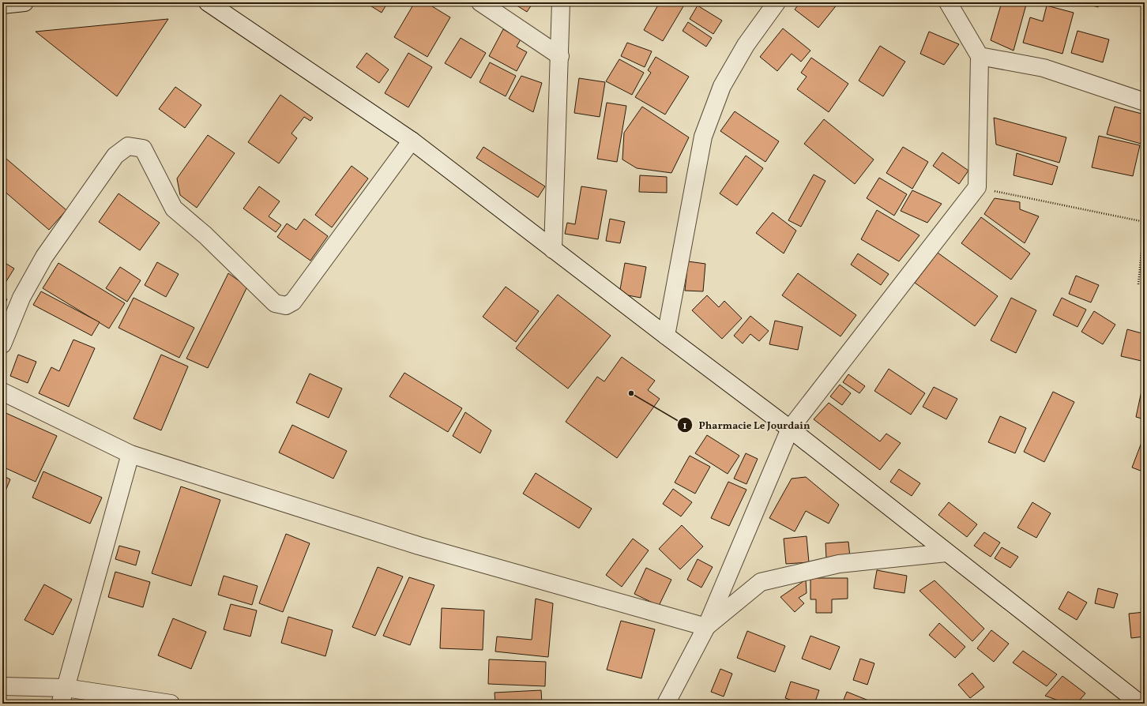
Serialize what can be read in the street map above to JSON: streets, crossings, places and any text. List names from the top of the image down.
{
  "places": ["Pharmacie Le Jourdain"]
}
